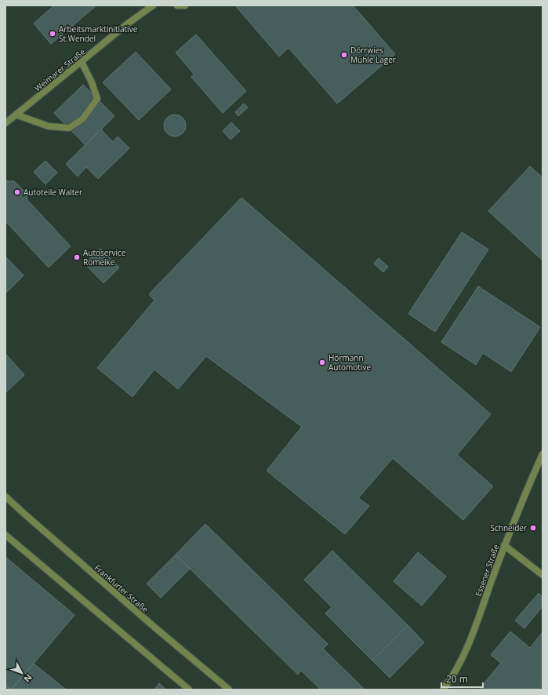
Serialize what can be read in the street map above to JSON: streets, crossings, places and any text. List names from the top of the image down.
{
  "streets": {
    "street": ["Weimarer Straße", "Essener Straße", "Frankfurter Straße"]
  },
  "places": [
    "Arbeitsmarktinitiative St.Wendel",
    "Dörrwies Mühle Lager",
    "Autoteile Walter",
    "Autoservice Romeike",
    "Hörmann Automotive",
    "Schneider"
  ],
  "scale_bar": "20 m",
  "north": "bottom right"
}
